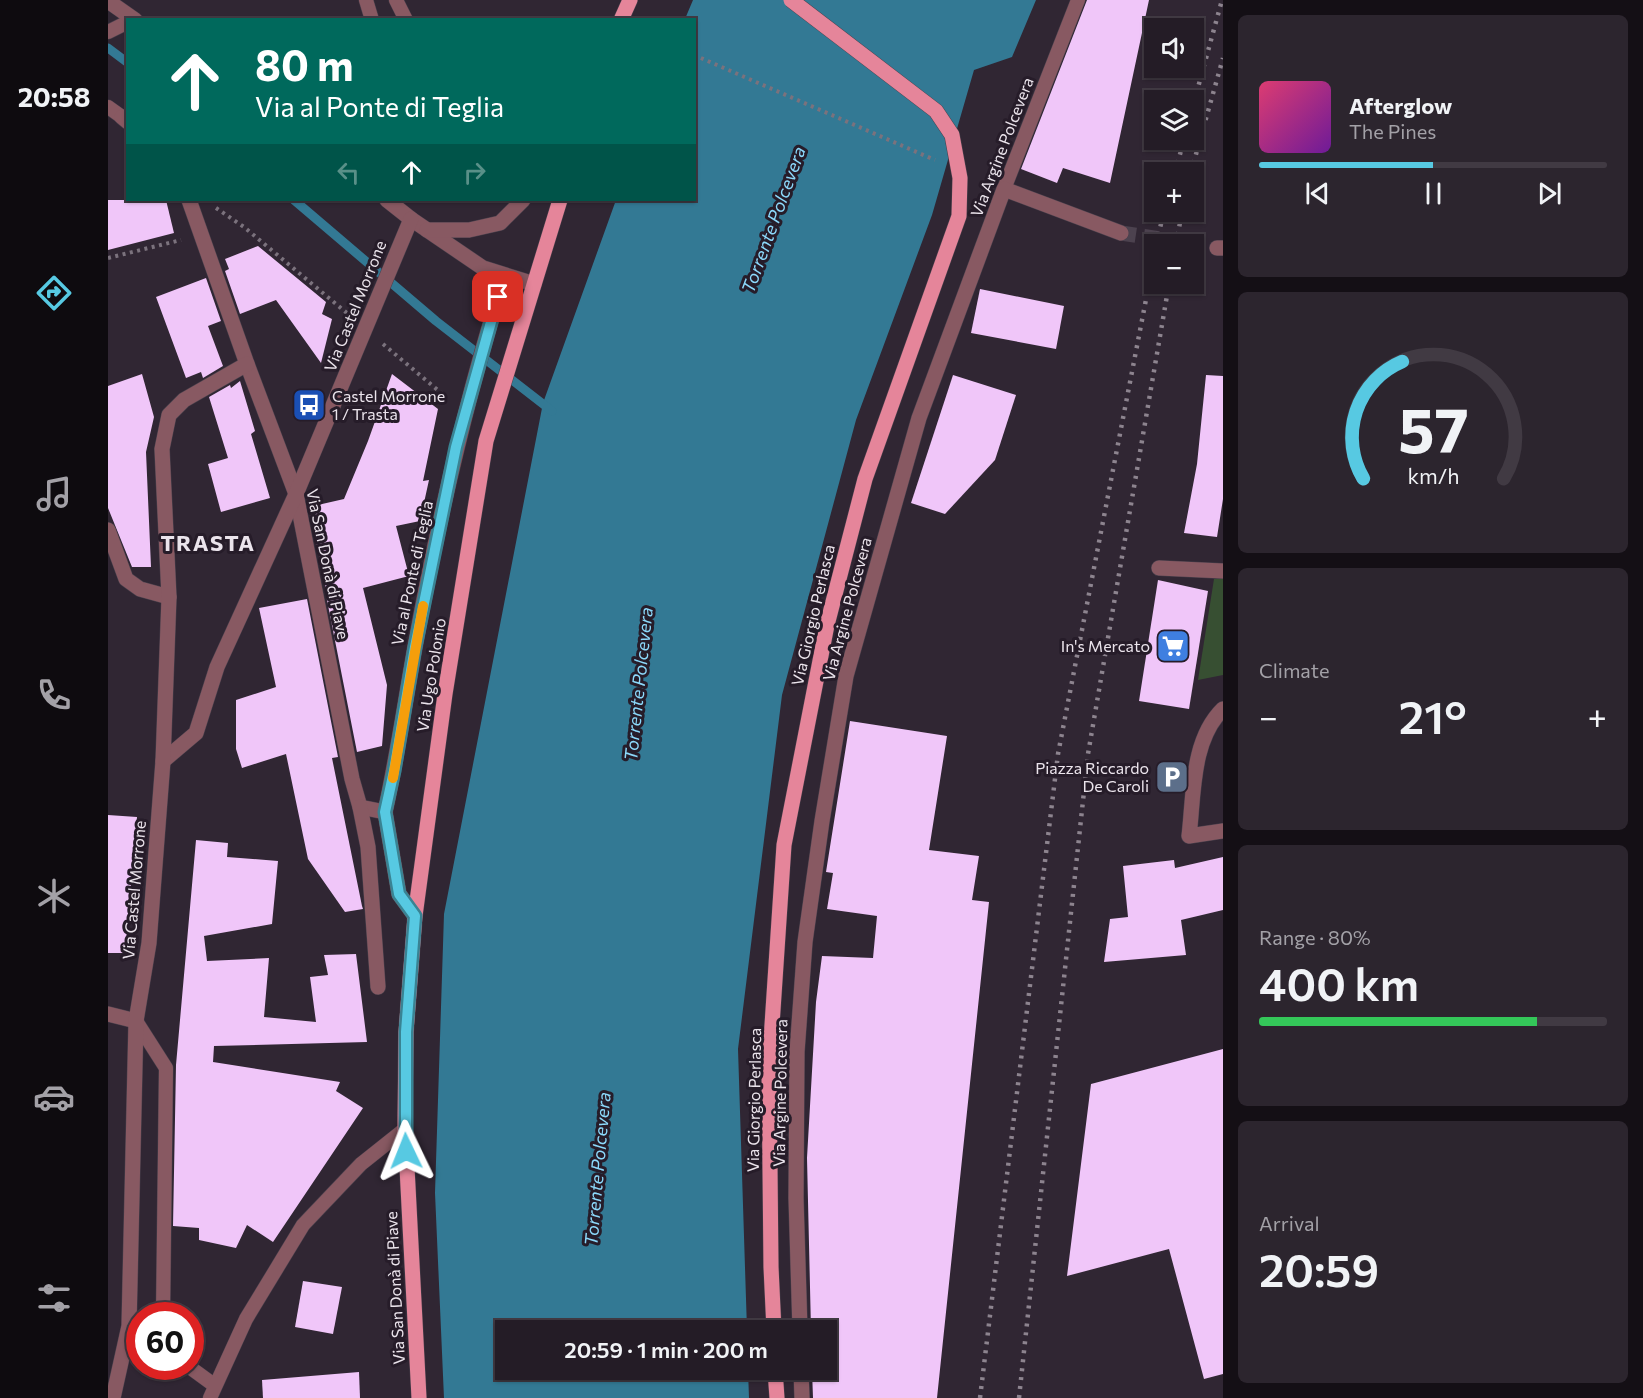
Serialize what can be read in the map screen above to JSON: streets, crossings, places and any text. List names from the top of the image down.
{
  "streets": {
    "main road": ["Via San Donà di Piave", "Via Giorgio Perlasca", "Via Ugo Polonio"],
    "street": ["Via Argine Polcevera", "Via Castel Morrone", "Via al Ponte di Teglia"]
  },
  "crossings": [
    ["Via Castel Morrone", "Via San Donà di Piave"],
    ["Via San Donà di Piave", "Via Ugo Polonio"]
  ],
  "districts": ["TRASTA"],
  "water": ["Torrente Polcevera"],
  "places": {
    "bus stop": ["Castel Morrone 1 / Trasta"],
    "supermarket": ["In's Mercato"],
    "parking": ["Piazza Riccardo De Caroli"]
  },
  "page": {
    "tabs": "20:58",
    "map_buttons": ["+", "−"],
    "turn": ["80 m", "Via al Ponte di Teglia"],
    "song": ["Afterglow", "The Pines"],
    "tile": [
      "Climate",
      ["Range · 80%", "400 km"],
      ["Arrival", "20:59"]
    ],
    "heat": ["−", "21°", "+"],
    "limit": "60",
    "trip": "20:59 · 1 min · 200 m",
    "gauge": ["57", "km/h"]
  }
}
